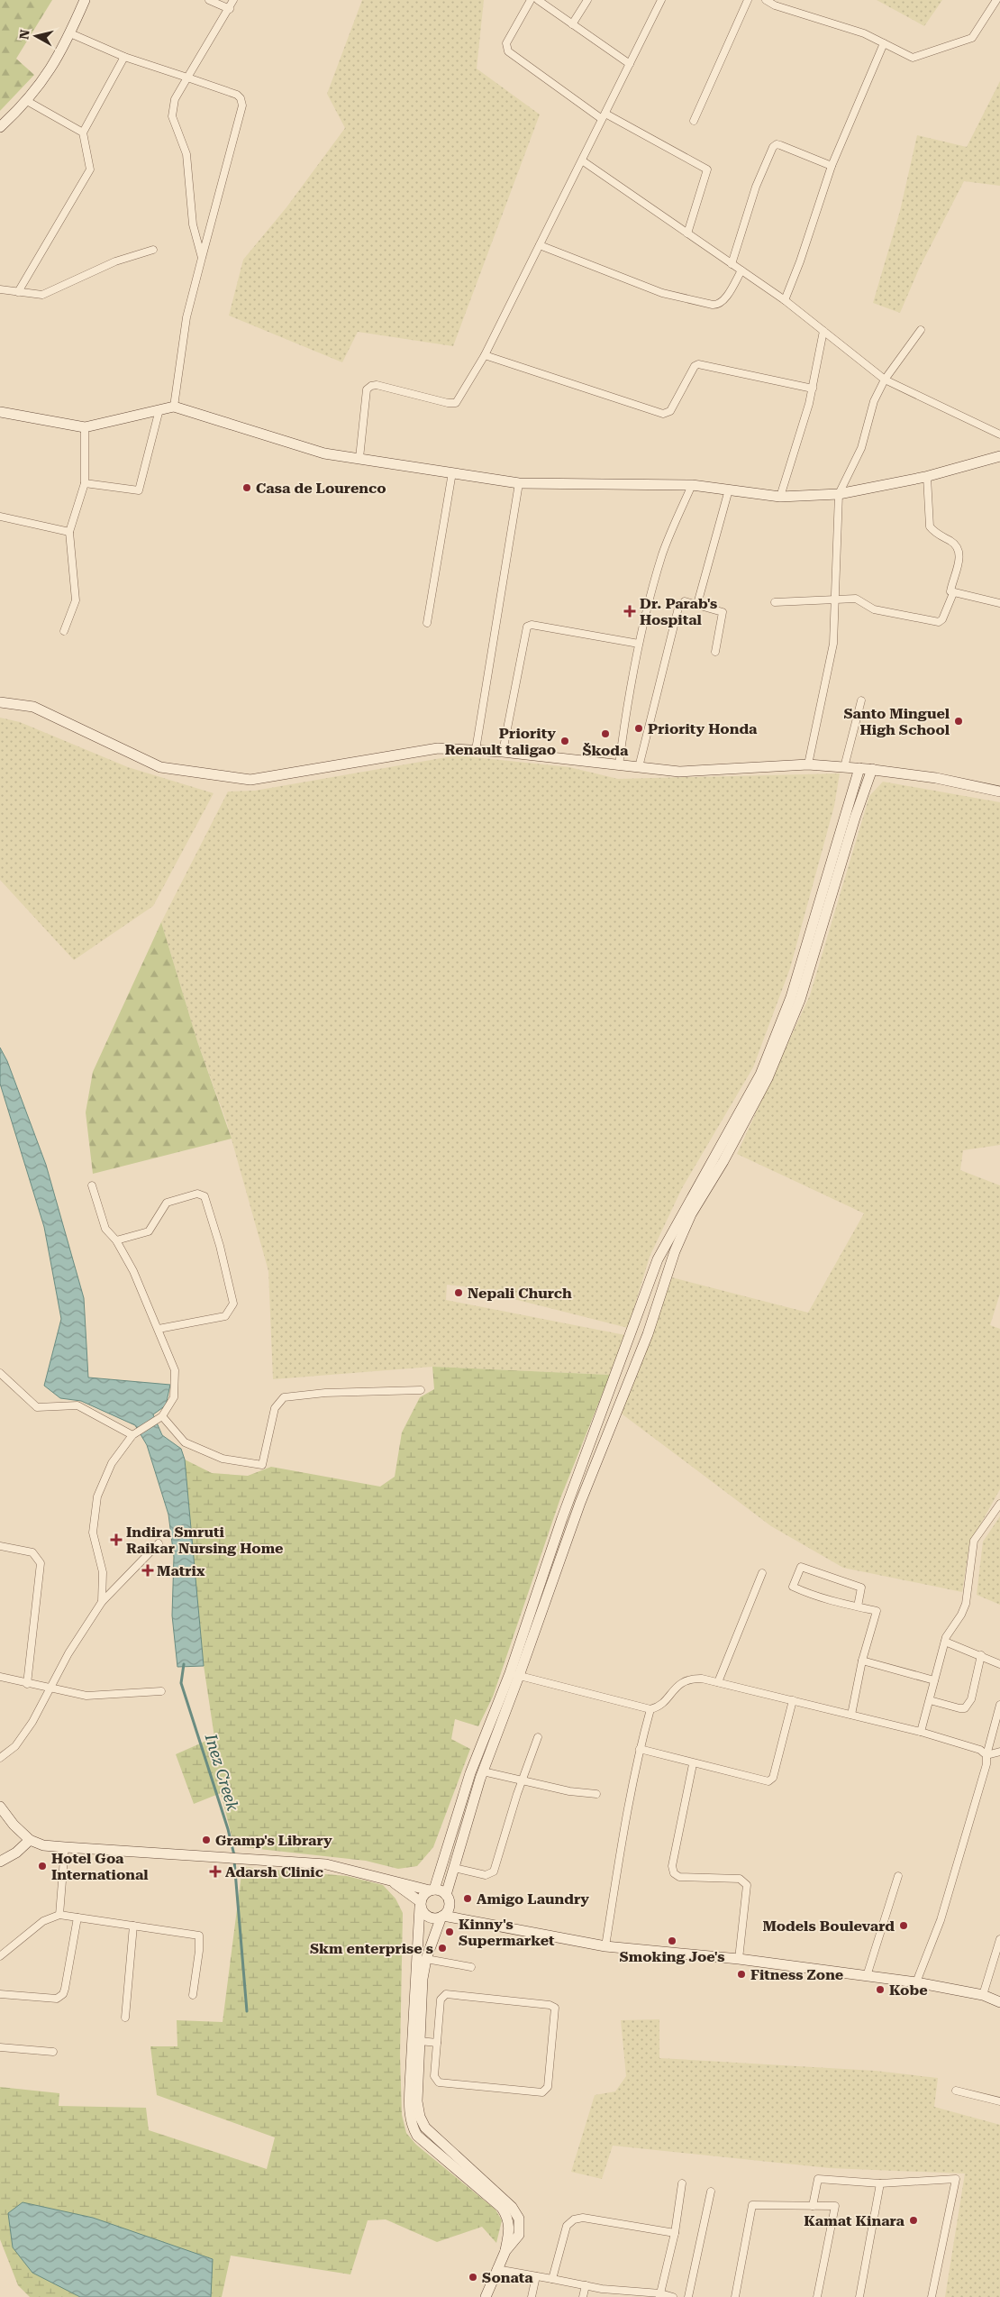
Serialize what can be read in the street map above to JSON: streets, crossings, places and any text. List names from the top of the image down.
{
  "water": ["Inez Creek"],
  "places": {
    "other": [
      "Casa de Lourenco",
      "Santo Minguel High School",
      "Priority Honda",
      "Škoda",
      "Priority Renault taligao",
      "Nepali Church",
      "Gramp's Library",
      "Hotel Goa International",
      "Amigo Laundry",
      "Models Boulevard",
      "Kinny's Supermarket",
      "Smoking Joe's",
      "Skm enterprise s",
      "Fitness Zone",
      "Kobe",
      "Kamat Kinara",
      "Sonata"
    ],
    "health": [
      "Dr. Parab's Hospital",
      "Indira Smruti Raikar Nursing Home",
      "Matrix",
      "Adarsh Clinic"
    ]
  },
  "north": "left"
}
